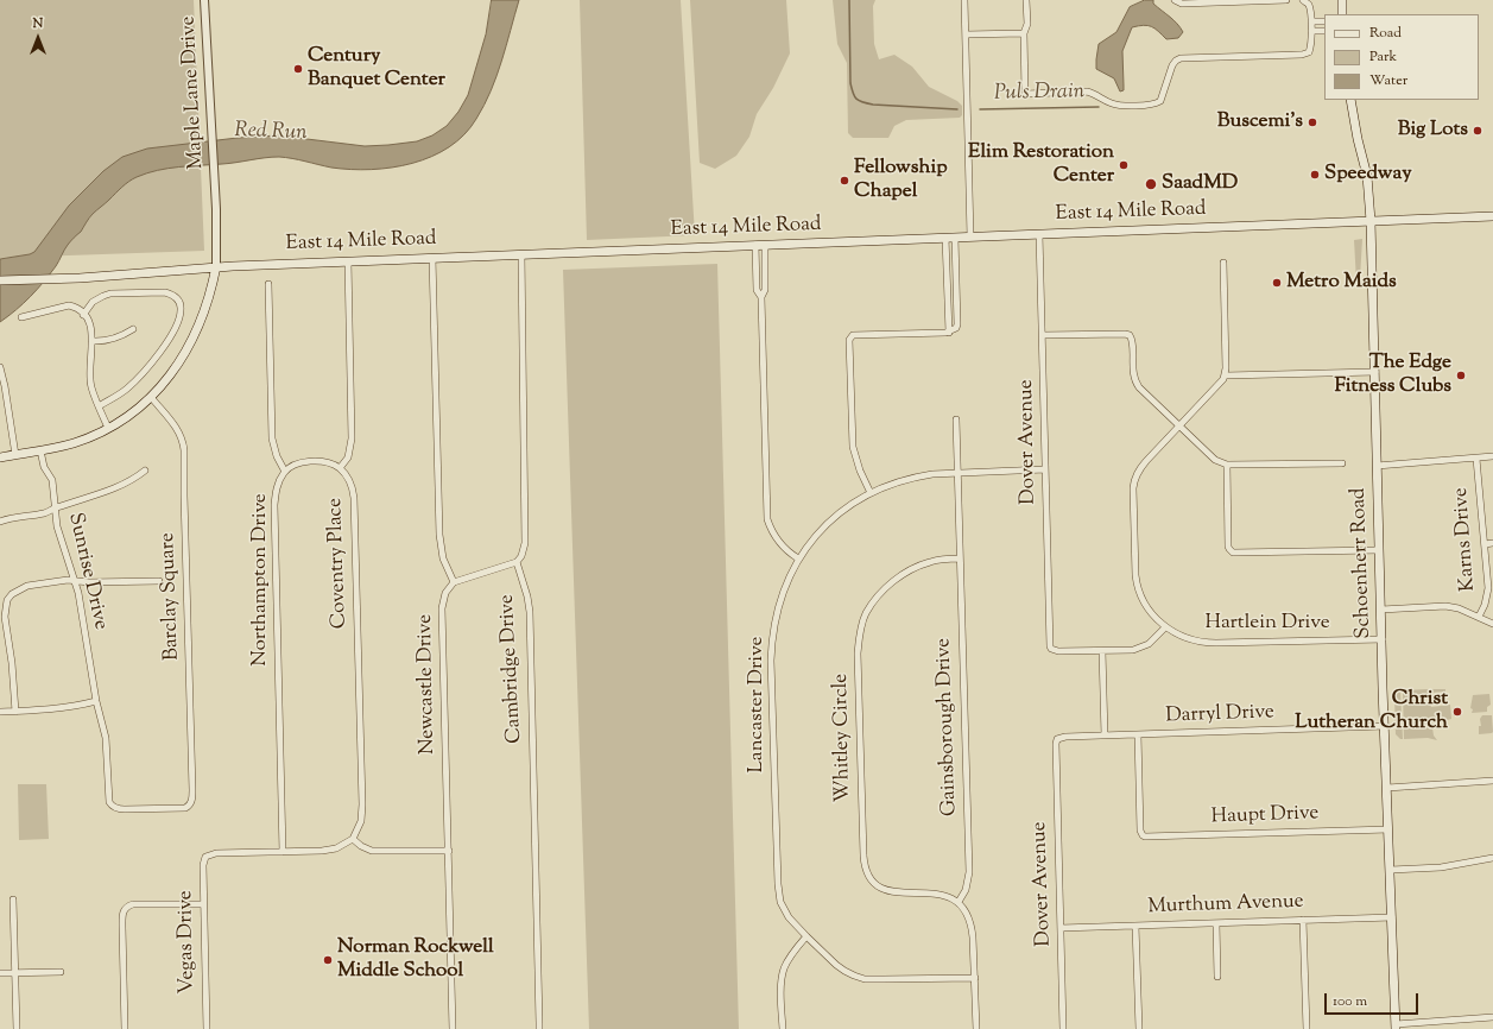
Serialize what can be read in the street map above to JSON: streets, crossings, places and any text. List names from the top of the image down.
{
  "streets": {
    "main road": ["East 14 Mile Road", "Schoenherr Road"],
    "street": [
      "Maple Lane Drive",
      "Dover Avenue",
      "Karns Drive",
      "Coventry Place",
      "Sunrise Drive",
      "Northampton Drive",
      "Barclay Square",
      "Hartlein Drive",
      "Cambridge Drive",
      "Newcastle Drive",
      "Lancaster Drive",
      "Darryl Drive",
      "Gainsborough Drive",
      "Whitley Circle",
      "Haupt Drive",
      "Murthum Avenue",
      "Vegas Drive"
    ]
  },
  "crossings": [
    ["Maple Lane Drive", "East 14 Mile Road"],
    ["East 14 Mile Road", "Dover Avenue"],
    ["East 14 Mile Road", "Coventry Place"],
    ["East 14 Mile Road", "Schoenherr Road"],
    ["Dover Avenue", "Lancaster Drive"],
    ["Dover Avenue", "Darryl Drive"],
    ["Dover Avenue", "Murthum Avenue"],
    ["Schoenherr Road", "Hartlein Drive"],
    ["Schoenherr Road", "Darryl Drive"],
    ["Schoenherr Road", "Haupt Drive"],
    ["Schoenherr Road", "Murthum Avenue"],
    ["Sunrise Drive", "Barclay Square"],
    ["Northampton Drive", "Vegas Drive"],
    ["Lancaster Drive", "Gainsborough Drive"],
    ["Darryl Drive", "Haupt Drive"],
    ["Gainsborough Drive", "Whitley Circle"]
  ],
  "water": ["Puls Drain", "Red Run"],
  "places": [
    "Century Banquet Center",
    "Buscemi's",
    "Big Lots",
    "Elim Restoration Center",
    "Speedway",
    "Fellowship Chapel",
    "SaadMD",
    "Metro Maids",
    "The Edge Fitness Clubs",
    "Christ Lutheran Church",
    "Norman Rockwell Middle School"
  ],
  "legend": ["Road", "Park", "Water"],
  "scale_bar": "100 m",
  "north": "top"
}
